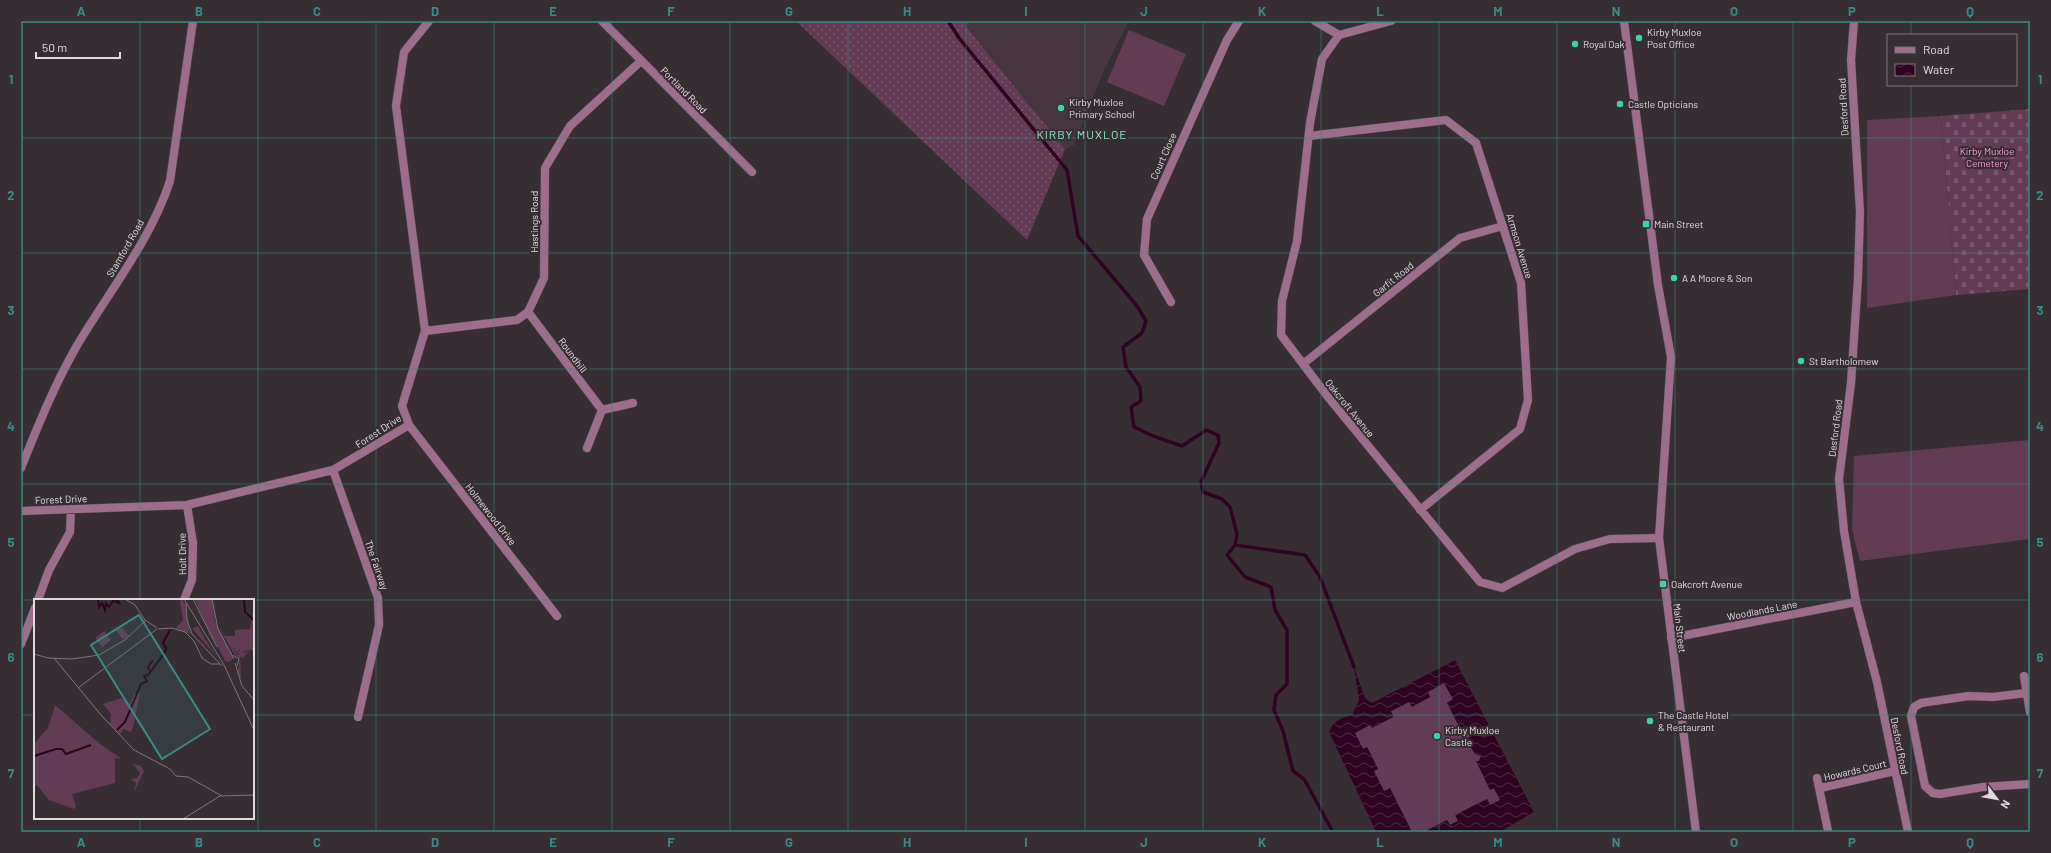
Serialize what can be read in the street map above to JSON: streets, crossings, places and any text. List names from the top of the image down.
{
  "streets": {
    "street": [
      "Portland Road",
      "Desford Road",
      "Court Close",
      "Hastings Road",
      "Armson Avenue",
      "Stamford Road",
      "Garfit Road",
      "Roundhill",
      "Oakcroft Avenue",
      "Forest Drive",
      "Holmewood Drive",
      "Holt Drive",
      "The Fairway",
      "Woodlands Lane",
      "Main Street",
      "Howards Court"
    ]
  },
  "crossings": [
    ["Portland Road", "Hastings Road"],
    ["Desford Road", "Woodlands Lane"],
    ["Desford Road", "Howards Court"],
    ["Hastings Road", "Roundhill"],
    ["Armson Avenue", "Garfit Road"],
    ["Armson Avenue", "Oakcroft Avenue"],
    ["Garfit Road", "Oakcroft Avenue"],
    ["Oakcroft Avenue", "Main Street"],
    ["Forest Drive", "Holmewood Drive"],
    ["Forest Drive", "Holt Drive"],
    ["Forest Drive", "The Fairway"],
    ["Woodlands Lane", "Main Street"]
  ],
  "districts": ["KIRBY MUXLOE"],
  "parks": ["Kirby Muxloe Cemetery"],
  "places": {
    "other": [
      "Kirby Muxloe Post Office",
      "Royal Oak",
      "Castle Opticians",
      "Kirby Muxloe Primary School",
      "A A Moore & Son",
      "St Bartholomew",
      "The Castle Hotel & Restaurant",
      "Kirby Muxloe Castle"
    ],
    "transit": ["Main Street", "Oakcroft Avenue"]
  },
  "legend": ["Road", "Water"],
  "scale_bar": "50 m",
  "north": "bottom right",
  "grid": {
    "columns": [
      "A",
      "B",
      "C",
      "D",
      "E",
      "F",
      "G",
      "H",
      "I",
      "J",
      "K",
      "L",
      "M",
      "N",
      "O",
      "P",
      "Q"
    ],
    "rows": [
      "1",
      "2",
      "3",
      "4",
      "5",
      "6",
      "7"
    ]
  }
}
